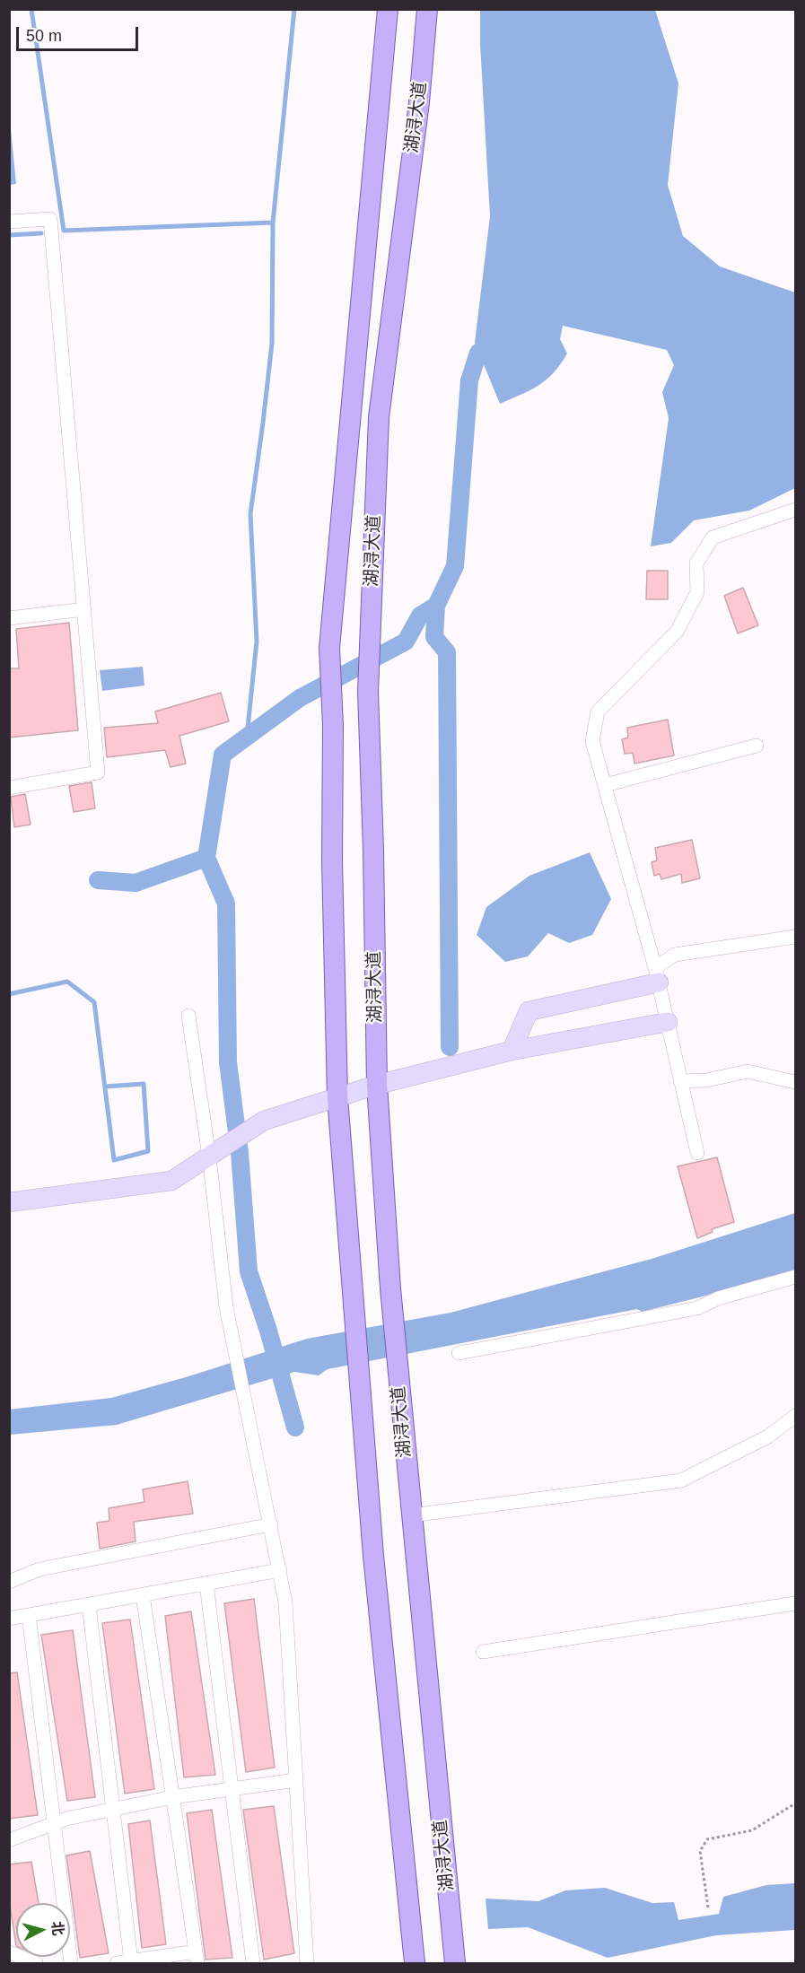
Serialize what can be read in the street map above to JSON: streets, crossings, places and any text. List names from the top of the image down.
{
  "streets": {
    "main road": ["湖浔大道"]
  },
  "scale_bar": "50 m",
  "north": "right"
}
